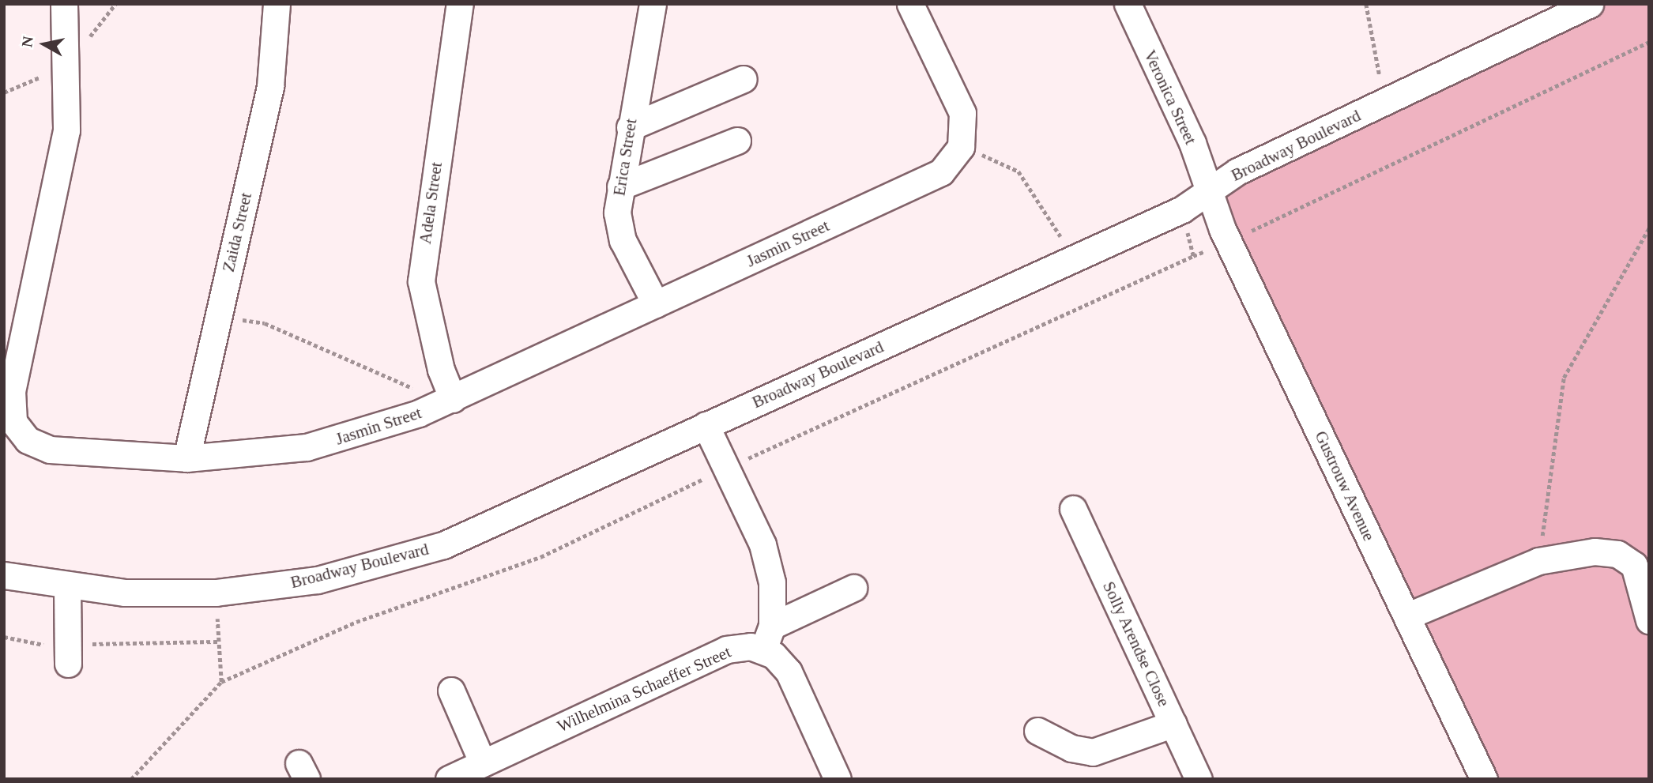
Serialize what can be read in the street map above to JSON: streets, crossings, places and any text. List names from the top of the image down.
{
  "streets": {
    "street": [
      "Veronica Street",
      "Broadway Boulevard",
      "Erica Street",
      "Adela Street",
      "Zaida Street",
      "Jasmin Street",
      "Gustrouw Avenue",
      "Solly Arendse Close",
      "Wilhelmina Schaeffer Street"
    ]
  },
  "crossings": [
    ["Veronica Street", "Broadway Boulevard"],
    ["Veronica Street", "Gustrouw Avenue"],
    ["Broadway Boulevard", "Gustrouw Avenue"],
    ["Erica Street", "Jasmin Street"],
    ["Adela Street", "Jasmin Street"],
    ["Zaida Street", "Jasmin Street"]
  ],
  "north": "left"
}
